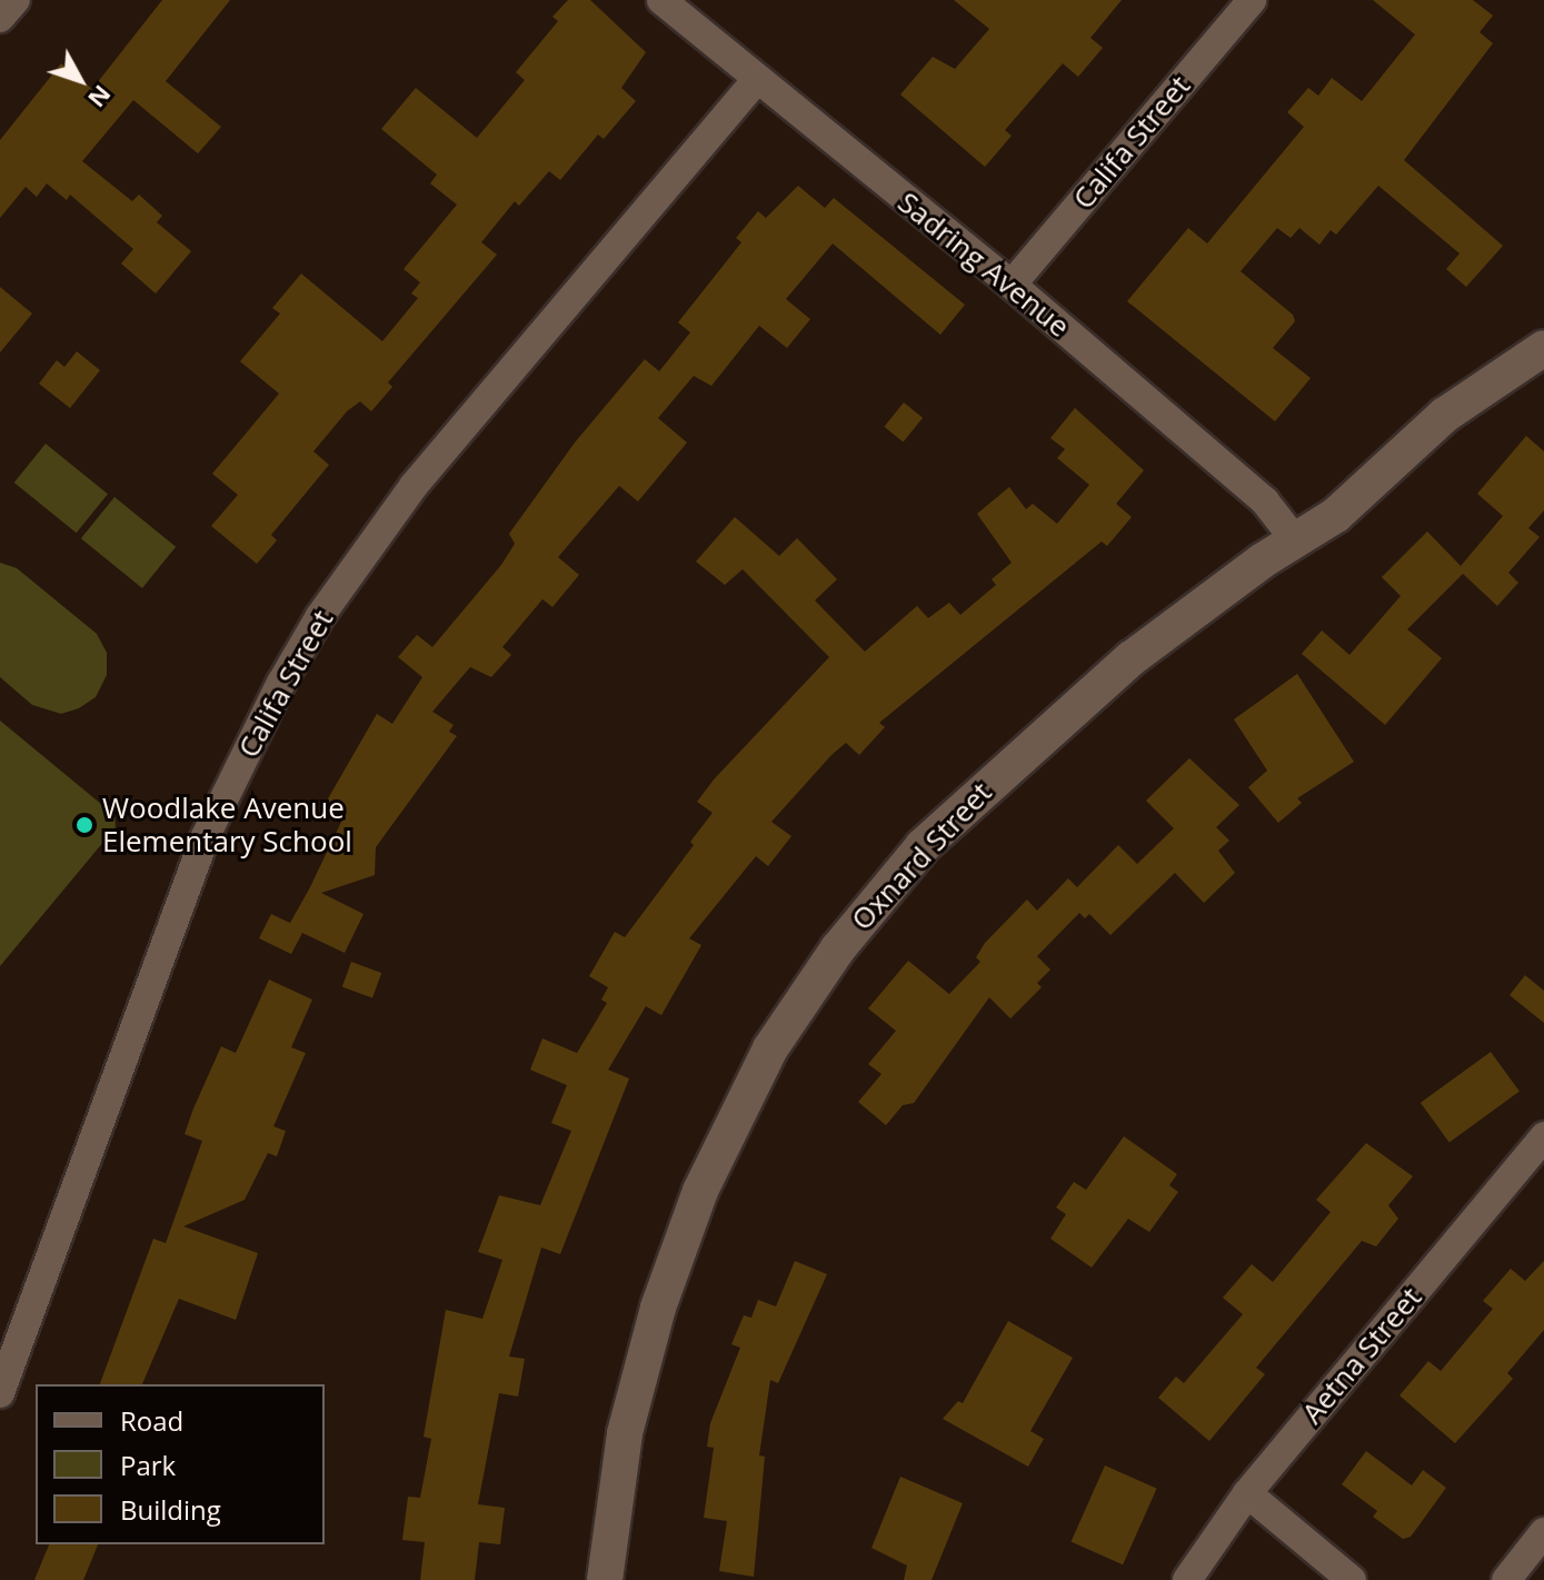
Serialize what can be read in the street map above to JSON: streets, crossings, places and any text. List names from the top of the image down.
{
  "streets": {
    "street": [
      "Califa Street",
      "Sadring Avenue",
      "Oxnard Street",
      "Aetna Street"
    ]
  },
  "crossings": [
    ["Califa Street", "Sadring Avenue"],
    ["Sadring Avenue", "Oxnard Street"]
  ],
  "places": ["Woodlake Avenue Elementary School"],
  "legend": ["Road", "Park", "Building"],
  "north": "bottom right"
}
